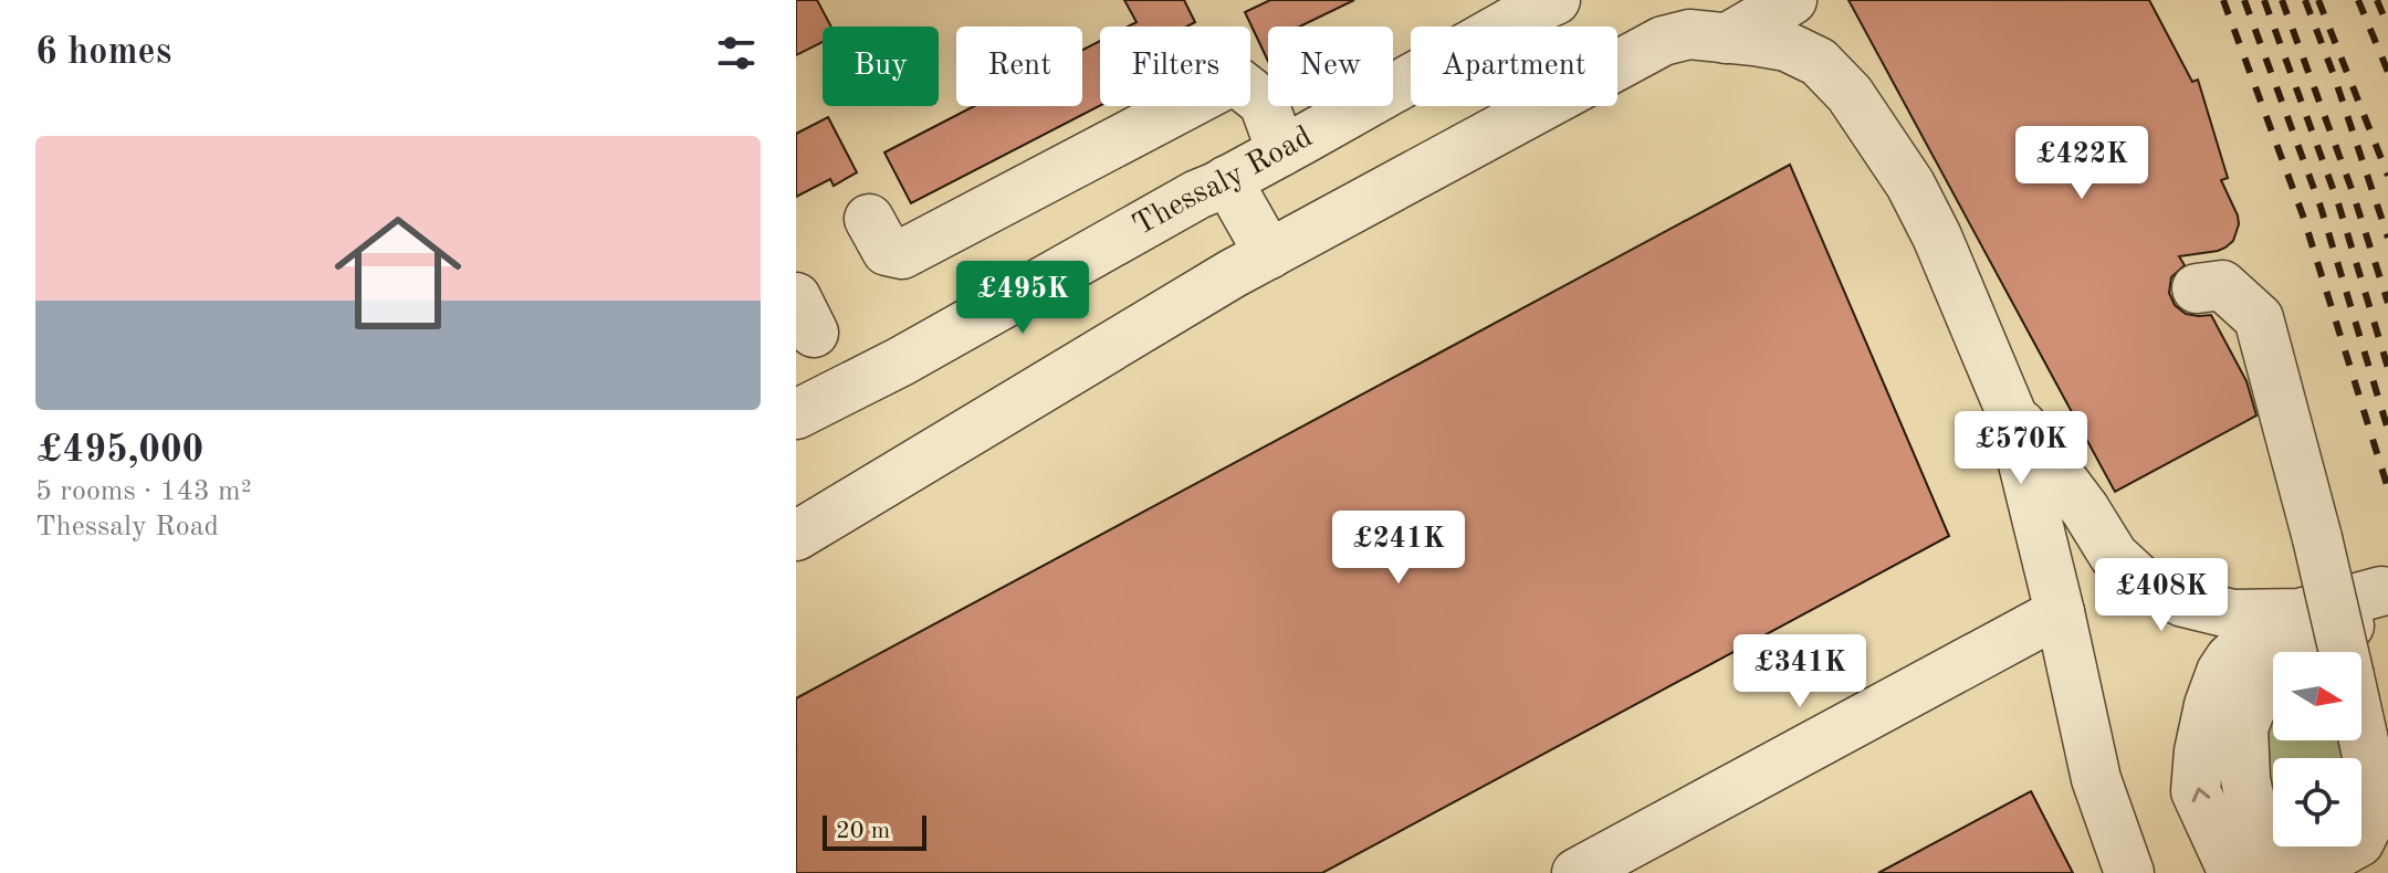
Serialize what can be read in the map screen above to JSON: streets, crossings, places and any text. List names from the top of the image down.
{
  "streets": {
    "street": ["Thessaly Road"]
  },
  "scale_bar": "20 m",
  "north": "right",
  "page": {
    "heading": "6 homes",
    "chip": [
      "Buy",
      "Rent",
      "Filters",
      "New",
      "Apartment"
    ],
    "list": [
      {
        "name": "£495,000",
        "note": "5 rooms · 143 m² · Thessaly Road"
      }
    ],
    "price": [
      "£422K",
      "£495K",
      "£570K",
      "£241K",
      "£408K",
      "£341K"
    ],
    "scale": "20 m"
  }
}
